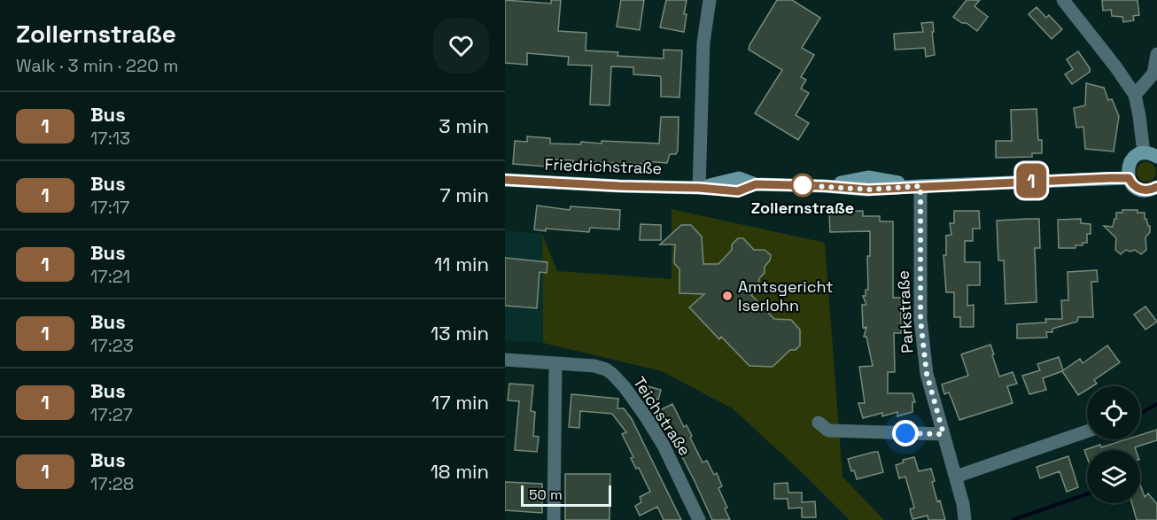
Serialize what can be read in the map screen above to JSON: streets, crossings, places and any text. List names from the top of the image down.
{
  "streets": {
    "main road": ["Friedrichstraße"],
    "street": ["Parkstraße", "Teichstraße"]
  },
  "crossings": [
    ["Friedrichstraße", "Parkstraße"]
  ],
  "places": ["Zollernstraße", "Amtsgericht Iserlohn"],
  "lines": ["bus line 1"],
  "scale_bar": "50 m",
  "page": {
    "heading": ["Zollernstraße", "Walk · 3 min · 220 m"],
    "on_map": "1",
    "list": [
      {
        "mark": "1",
        "name": "Bus",
        "note": "17:13",
        "value": "3 min"
      },
      {
        "mark": "1",
        "name": "Bus",
        "note": "17:17",
        "value": "7 min"
      },
      {
        "mark": "1",
        "name": "Bus",
        "note": "17:21",
        "value": "11 min"
      },
      {
        "mark": "1",
        "name": "Bus",
        "note": "17:23",
        "value": "13 min"
      },
      {
        "mark": "1",
        "name": "Bus",
        "note": "17:27",
        "value": "17 min"
      },
      {
        "mark": "1",
        "name": "Bus",
        "note": "17:28",
        "value": "18 min"
      }
    ],
    "scale": "50 m"
  }
}
